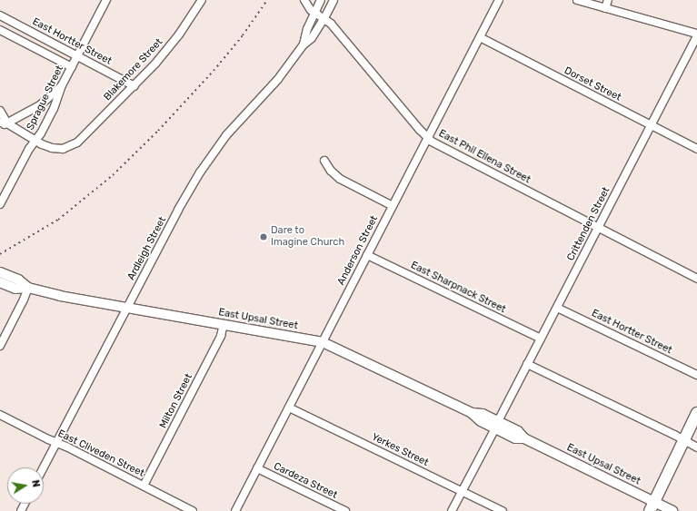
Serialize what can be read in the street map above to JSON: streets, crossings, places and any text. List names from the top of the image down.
{
  "streets": {
    "street": [
      "East Hortter Street",
      "Blakemore Street",
      "Dorset Street",
      "Sprague Street",
      "East Phil Ellena Street",
      "Crittenden Street",
      "Ardleigh Street",
      "Anderson Street",
      "East Sharpnack Street",
      "East Upsal Street",
      "Milton Street",
      "Yerkes Street",
      "East Cliveden Street",
      "Cardeza Street"
    ]
  },
  "crossings": [
    ["East Hortter Street", "Blakemore Street"],
    ["East Hortter Street", "Sprague Street"],
    ["East Hortter Street", "Crittenden Street"],
    ["Blakemore Street", "Sprague Street"],
    ["Dorset Street", "Crittenden Street"],
    ["Dorset Street", "Anderson Street"],
    ["East Phil Ellena Street", "Crittenden Street"],
    ["East Phil Ellena Street", "Ardleigh Street"],
    ["East Phil Ellena Street", "Anderson Street"],
    ["Crittenden Street", "East Sharpnack Street"],
    ["Crittenden Street", "East Upsal Street"],
    ["Crittenden Street", "Yerkes Street"],
    ["Ardleigh Street", "East Upsal Street"],
    ["Ardleigh Street", "East Cliveden Street"],
    ["Anderson Street", "East Sharpnack Street"],
    ["Anderson Street", "East Upsal Street"],
    ["Anderson Street", "Yerkes Street"],
    ["Anderson Street", "Cardeza Street"],
    ["East Upsal Street", "Milton Street"],
    ["Milton Street", "East Cliveden Street"]
  ],
  "places": ["Dare to Imagine Church"],
  "north": "right"
}
